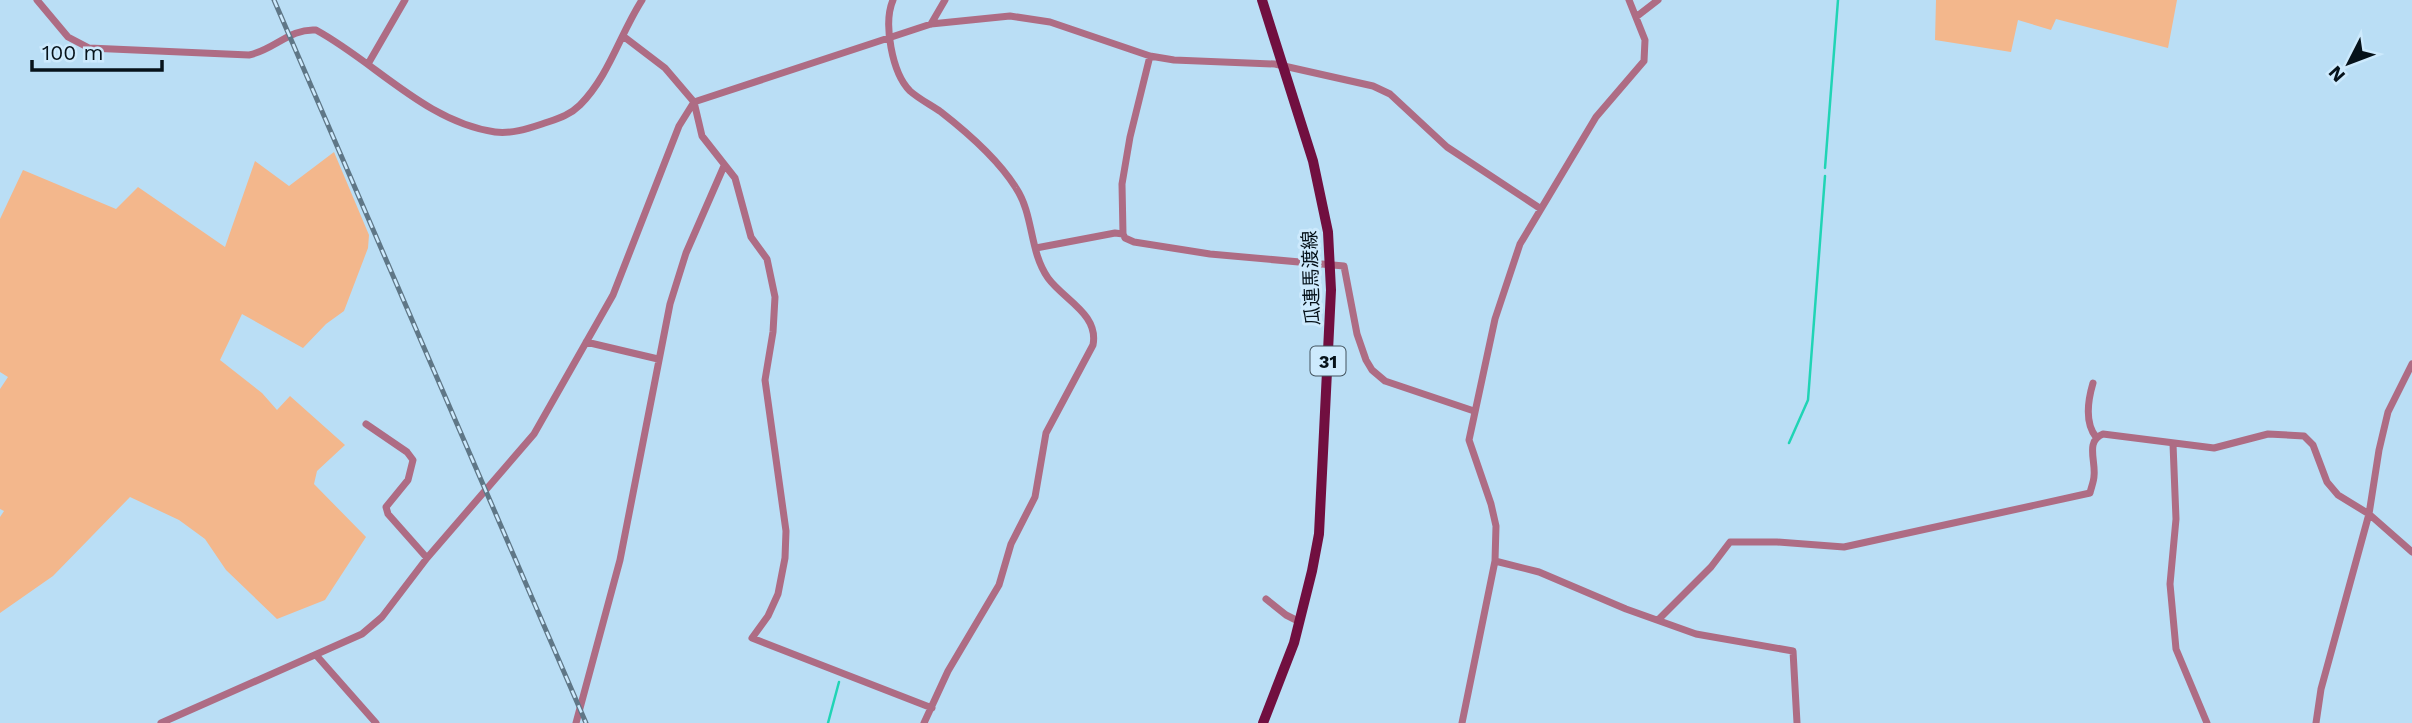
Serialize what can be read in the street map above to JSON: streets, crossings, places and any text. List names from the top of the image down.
{
  "streets": {
    "main road": ["瓜連馬渡線", "31"]
  },
  "scale_bar": "100 m",
  "north": "bottom left"
}
